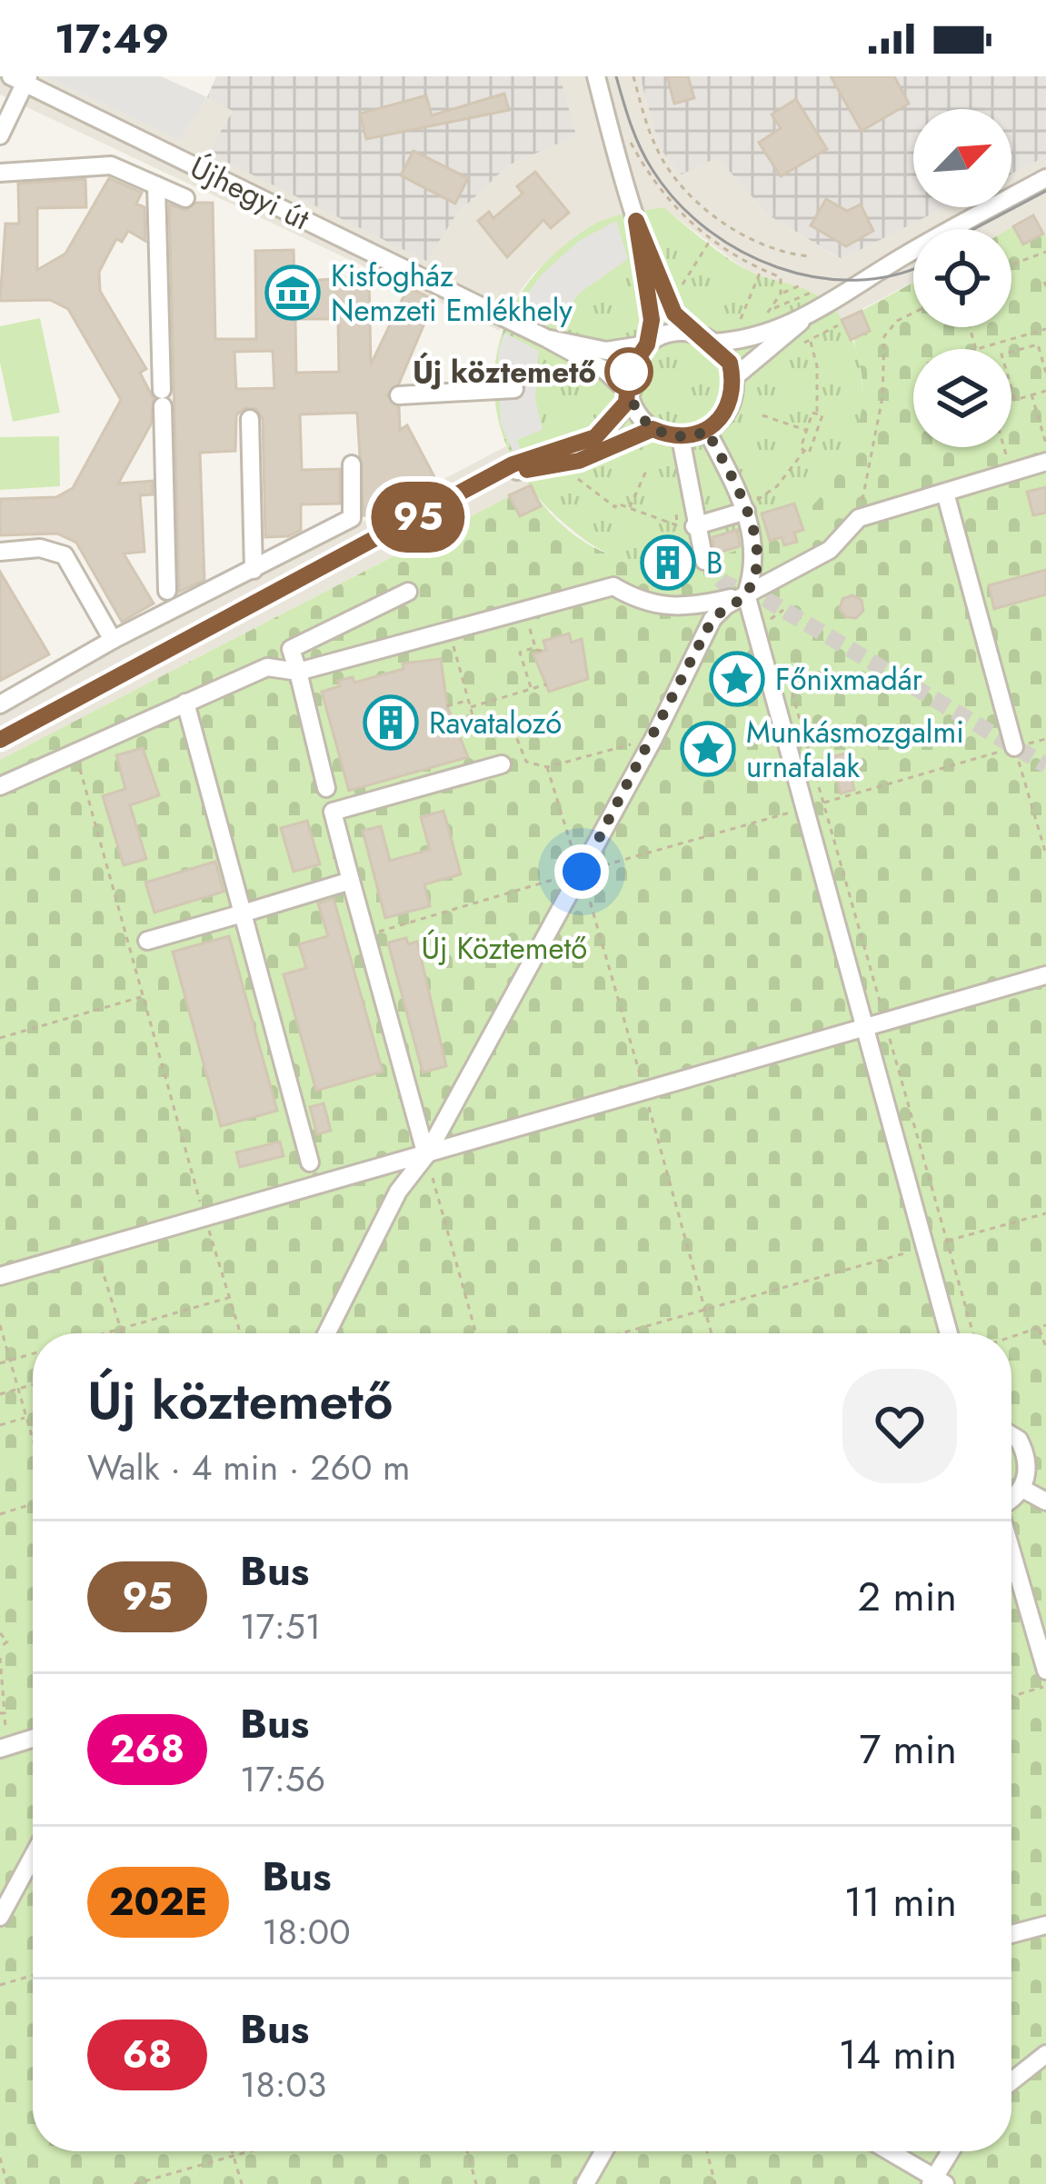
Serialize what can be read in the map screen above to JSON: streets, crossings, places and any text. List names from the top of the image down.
{
  "streets": {
    "street": ["Újhegyi út"]
  },
  "parks": ["Új Köztemető"],
  "places": {
    "museum": ["Kisfogház Nemzeti Emlékhely"],
    "other": ["Új köztemető"],
    "building": ["B", "Ravatalozó"],
    "place": ["Főnixmadár", "Munkásmozgalmi urnafalak"]
  },
  "lines": ["bus line 95"],
  "north": "top right",
  "page": {
    "status": "17:49",
    "on_map": "95",
    "heading": ["Új köztemető", "Walk · 4 min · 260 m"],
    "list": [
      {
        "mark": "95",
        "name": "Bus",
        "note": "17:51",
        "value": "2 min"
      },
      {
        "mark": "268",
        "name": "Bus",
        "note": "17:56",
        "value": "7 min"
      },
      {
        "mark": "202E",
        "name": "Bus",
        "note": "18:00",
        "value": "11 min"
      },
      {
        "mark": "68",
        "name": "Bus",
        "note": "18:03",
        "value": "14 min"
      }
    ]
  }
}
